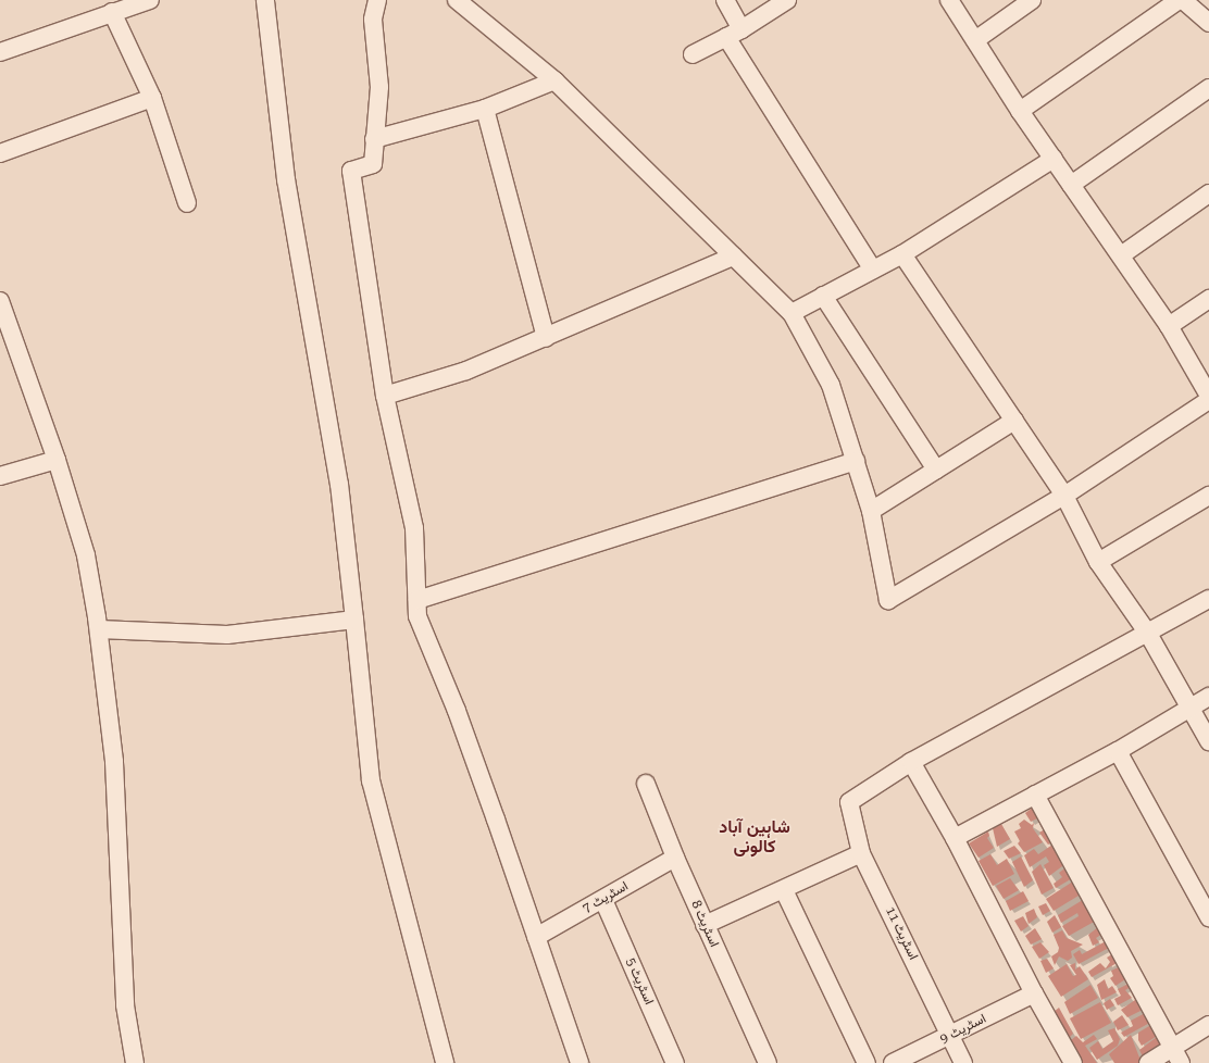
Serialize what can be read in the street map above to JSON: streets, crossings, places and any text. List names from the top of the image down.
{
  "streets": {
    "street": [
      "اسٹریٹ 7",
      "اسٹریٹ 8",
      "اسٹریٹ 11",
      "اسٹریٹ 5",
      "اسٹریٹ 9"
    ]
  },
  "crossings": [
    ["اسٹریٹ 7", "اسٹریٹ 8"],
    ["اسٹریٹ 7", "اسٹریٹ 5"],
    ["اسٹریٹ 11", "اسٹریٹ 9"]
  ],
  "districts": ["شاہین آباد کالونی"]
}
